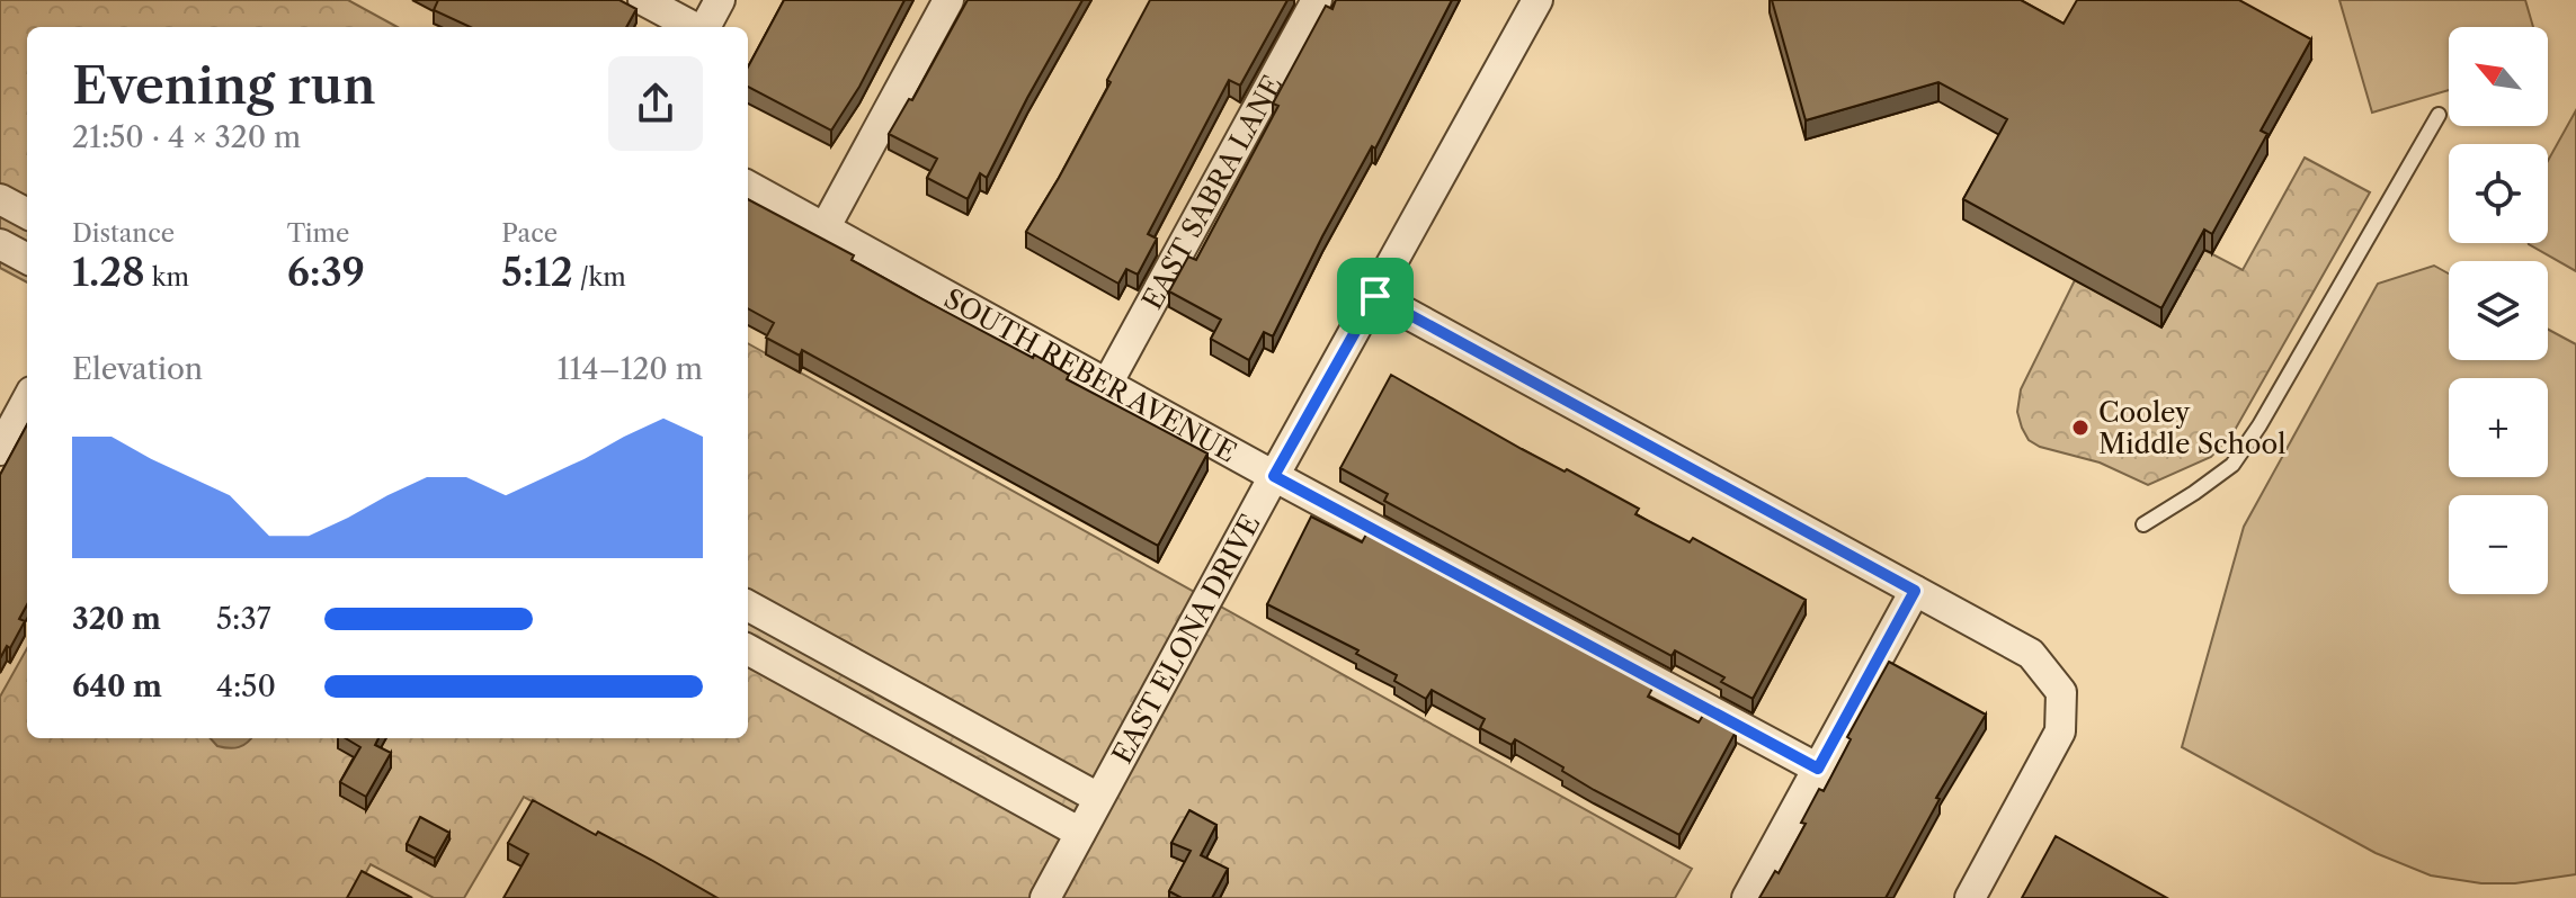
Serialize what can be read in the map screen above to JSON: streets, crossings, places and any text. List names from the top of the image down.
{
  "streets": {
    "street": ["EAST SABRA LANE", "SOUTH REBER AVENUE", "EAST ELONA DRIVE"]
  },
  "crossings": [
    ["EAST SABRA LANE", "SOUTH REBER AVENUE"],
    ["SOUTH REBER AVENUE", "EAST ELONA DRIVE"]
  ],
  "places": ["Cooley Middle School"],
  "north": "top left",
  "page": {
    "map_buttons": ["+", "−"],
    "heading": ["Evening run", "21:50 · 4 × 320 m"],
    "stats": [
      ["Distance", "1.28 km"],
      ["Time", "6:39"],
      ["Pace", "5:12 /km"]
    ],
    "chart": ["Elevation", "114–120 m"],
    "list": [
      {
        "name": "320 m",
        "note": "5:37"
      },
      {
        "name": "640 m",
        "note": "4:50"
      }
    ]
  }
}
